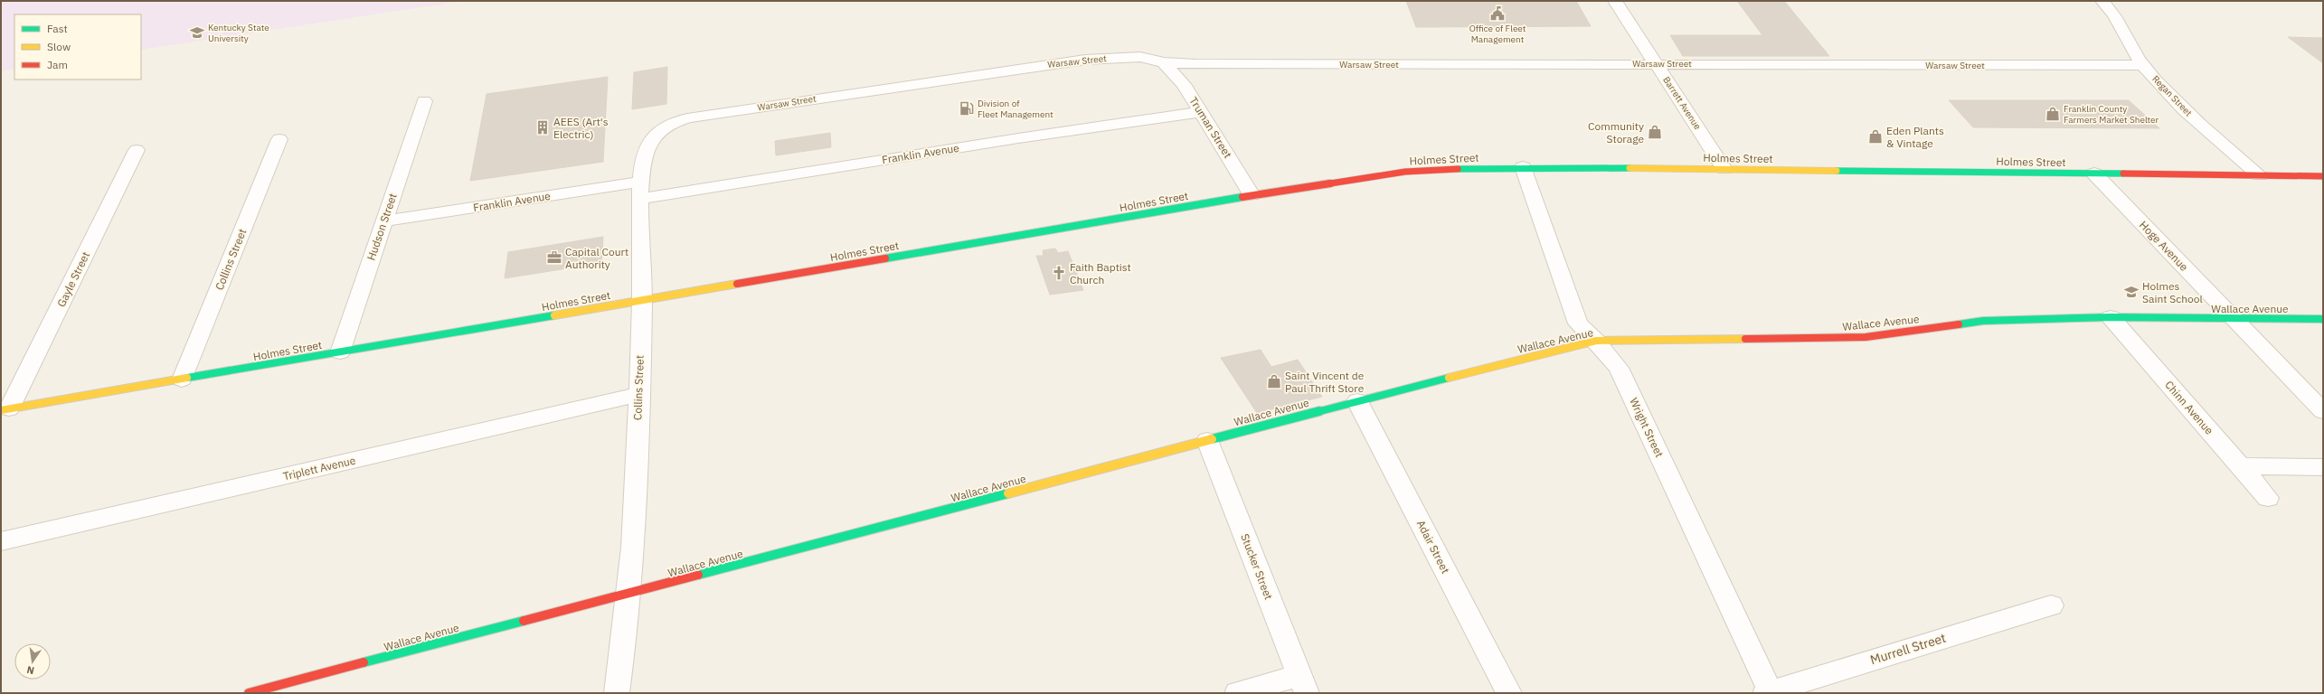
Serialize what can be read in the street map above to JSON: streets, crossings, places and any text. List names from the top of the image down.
{
  "streets": {
    "main road": ["Holmes Street", "Wallace Avenue"],
    "street": [
      "Warsaw Street",
      "Regan Street",
      "Barrett Avenue",
      "Truman Street",
      "Franklin Avenue",
      "Hudson Street",
      "Hoge Avenue",
      "Collins Street",
      "Gayle Street",
      "Chinn Avenue",
      "Wright Street",
      "Triplett Avenue",
      "Adair Street",
      "Stucker Street",
      "Murrell Street"
    ]
  },
  "crossings": [
    ["Warsaw Street", "Regan Street"],
    ["Warsaw Street", "Barrett Avenue"],
    ["Warsaw Street", "Truman Street"],
    ["Warsaw Street", "Franklin Avenue"],
    ["Warsaw Street", "Collins Street"],
    ["Regan Street", "Holmes Street"],
    ["Barrett Avenue", "Holmes Street"],
    ["Truman Street", "Franklin Avenue"],
    ["Truman Street", "Holmes Street"],
    ["Franklin Avenue", "Hudson Street"],
    ["Franklin Avenue", "Collins Street"],
    ["Holmes Street", "Hudson Street"],
    ["Holmes Street", "Hoge Avenue"],
    ["Holmes Street", "Collins Street"],
    ["Holmes Street", "Gayle Street"],
    ["Holmes Street", "Wright Street"],
    ["Hoge Avenue", "Wallace Avenue"],
    ["Collins Street", "Wallace Avenue"],
    ["Collins Street", "Triplett Avenue"],
    ["Wallace Avenue", "Chinn Avenue"],
    ["Wallace Avenue", "Wright Street"],
    ["Wallace Avenue", "Adair Street"],
    ["Wallace Avenue", "Stucker Street"],
    ["Wright Street", "Murrell Street"]
  ],
  "places": {
    "public building": ["Office of Fleet Management"],
    "school or university": ["Kentucky State University", "Holmes Saint School"],
    "fuel station": ["Division of Fleet Management"],
    "shop": [
      "Franklin County Farmers Market Shelter",
      "Community Storage",
      "Eden Plants & Vintage",
      "Saint Vincent de Paul Thrift Store"
    ],
    "building": ["AEES (Art's Electric)"],
    "office": ["Capital Court Authority"],
    "church": ["Faith Baptist Church"]
  },
  "legend": ["Fast", "Slow", "Jam"],
  "north": "bottom"
}
